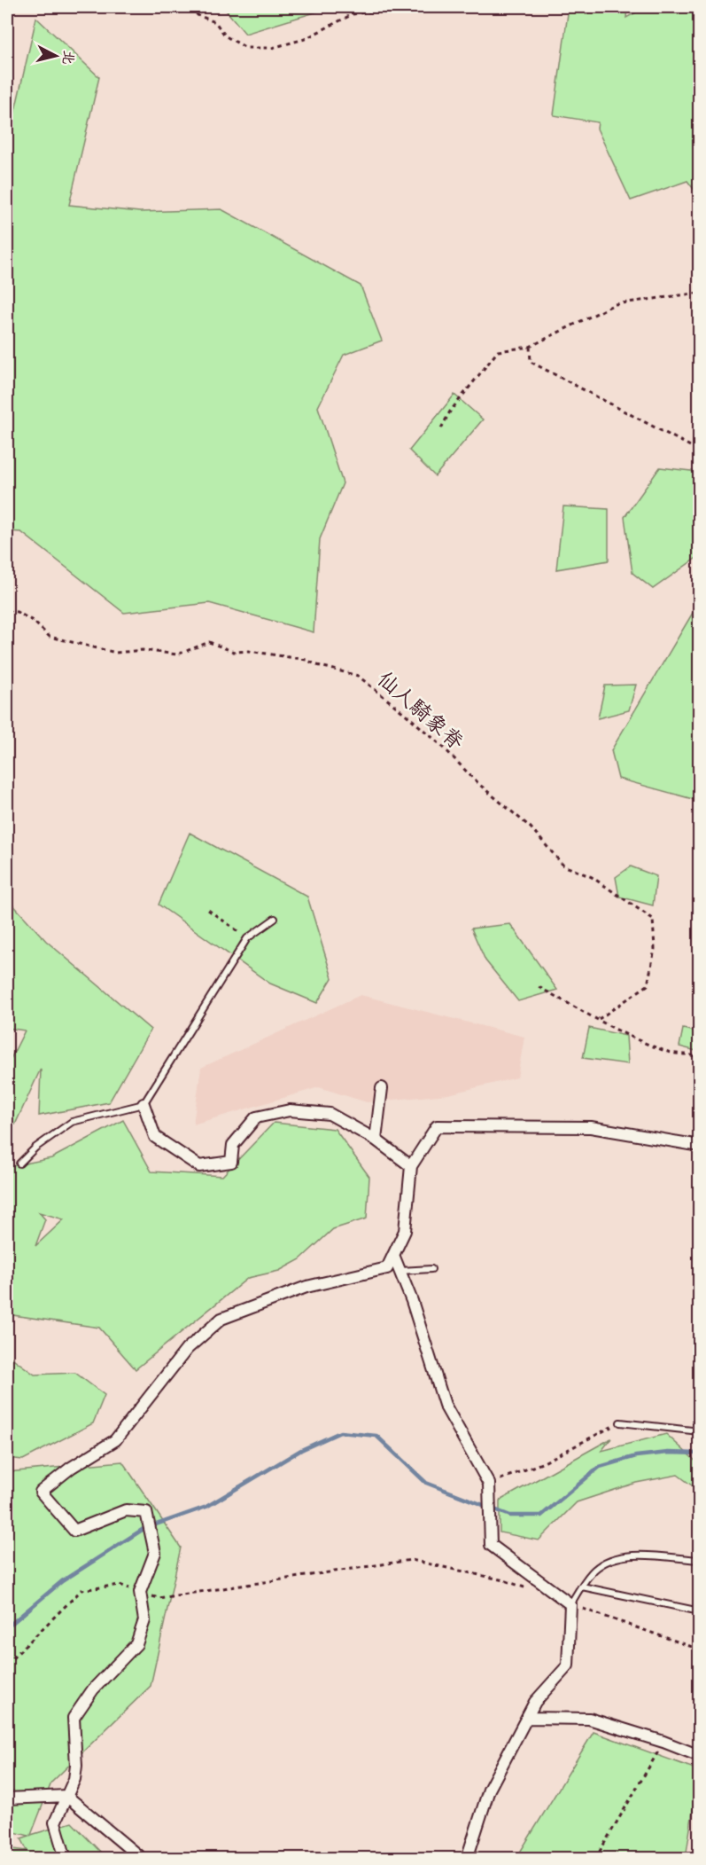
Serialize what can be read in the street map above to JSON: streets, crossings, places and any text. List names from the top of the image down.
{
  "streets": {
    "path": ["仙人騎象脊"]
  },
  "north": "right"
}
